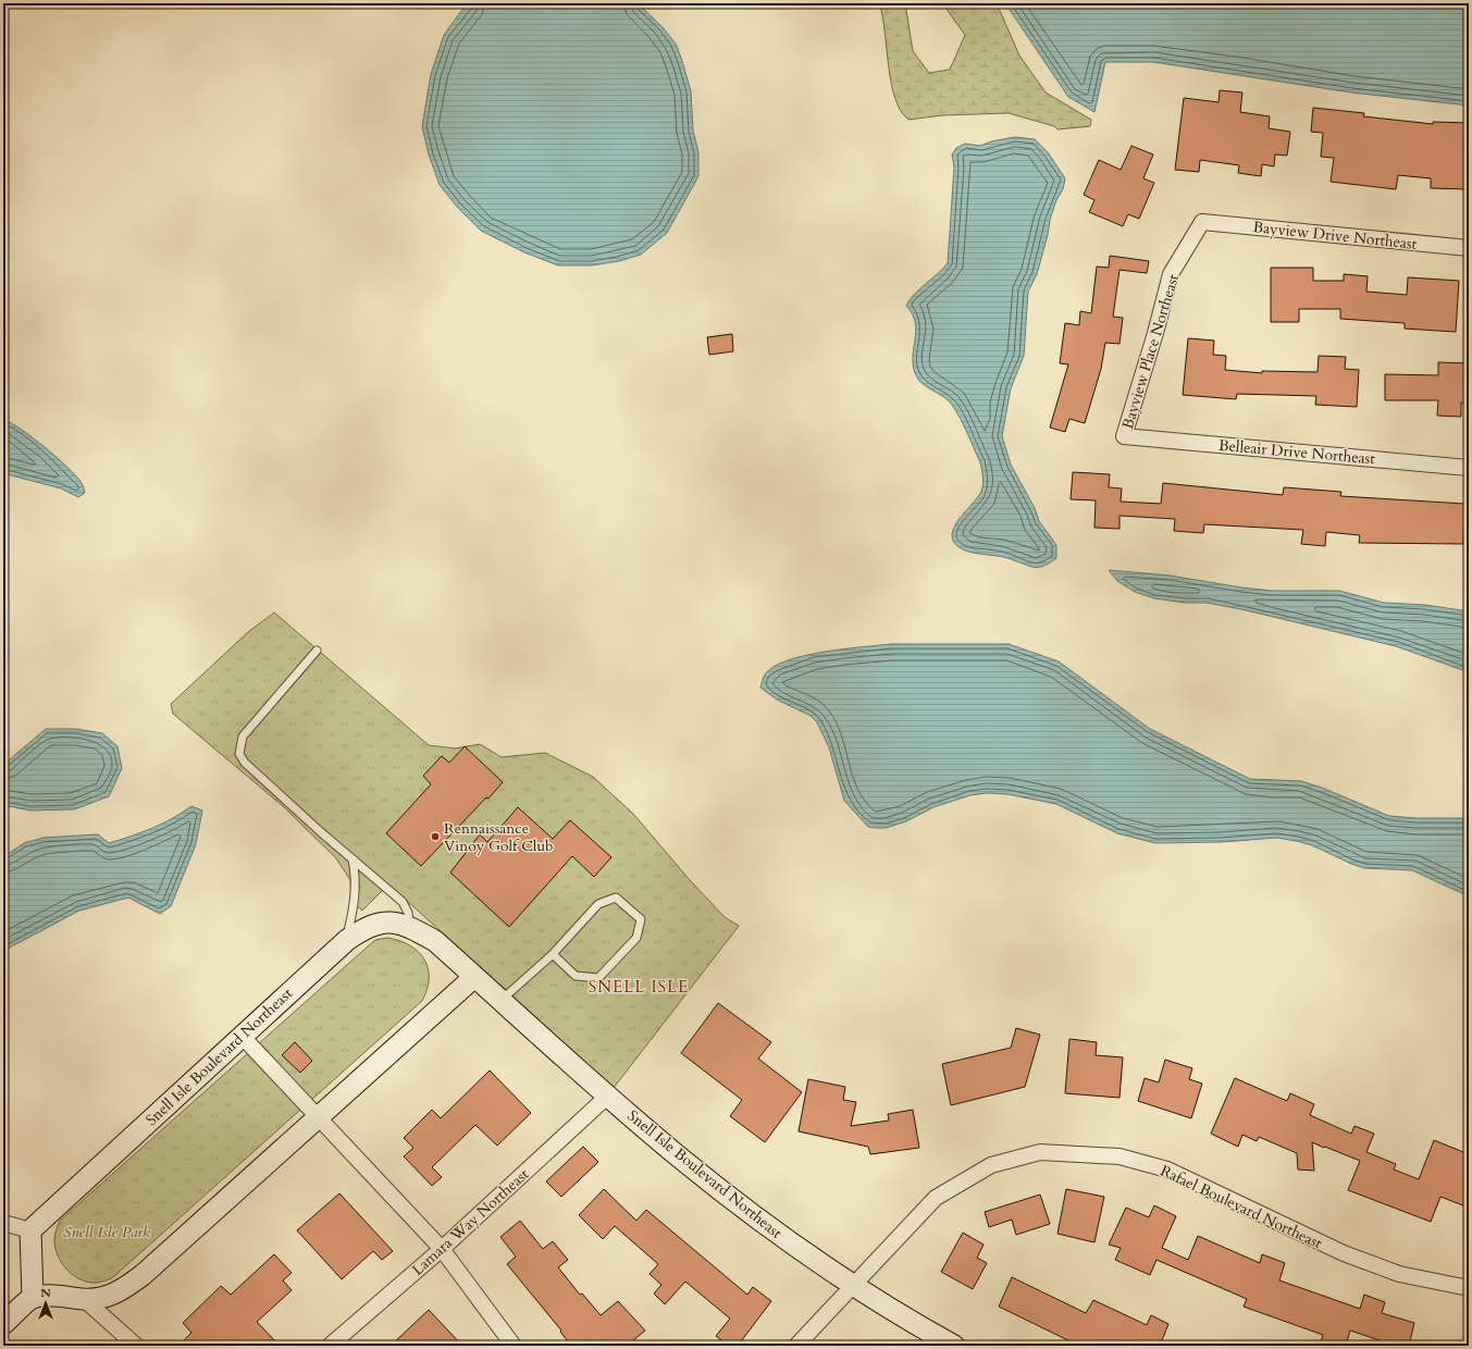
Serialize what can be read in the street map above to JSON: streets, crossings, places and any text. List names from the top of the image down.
{
  "streets": {
    "street": [
      "Bayview Drive Northeast",
      "Bayview Place Northeast",
      "Belleair Drive Northeast",
      "Snell Isle Boulevard Northeast",
      "Rafael Boulevard Northeast",
      "Lamara Way Northeast"
    ]
  },
  "crossings": [
    ["Bayview Drive Northeast", "Bayview Place Northeast"],
    ["Bayview Place Northeast", "Belleair Drive Northeast"],
    ["Snell Isle Boulevard Northeast", "Rafael Boulevard Northeast"],
    ["Snell Isle Boulevard Northeast", "Lamara Way Northeast"]
  ],
  "districts": ["SNELL ISLE"],
  "parks": ["Snell Isle Park"],
  "places": ["Rennaissance Vinoy Golf Club"],
  "north": "top"
}
